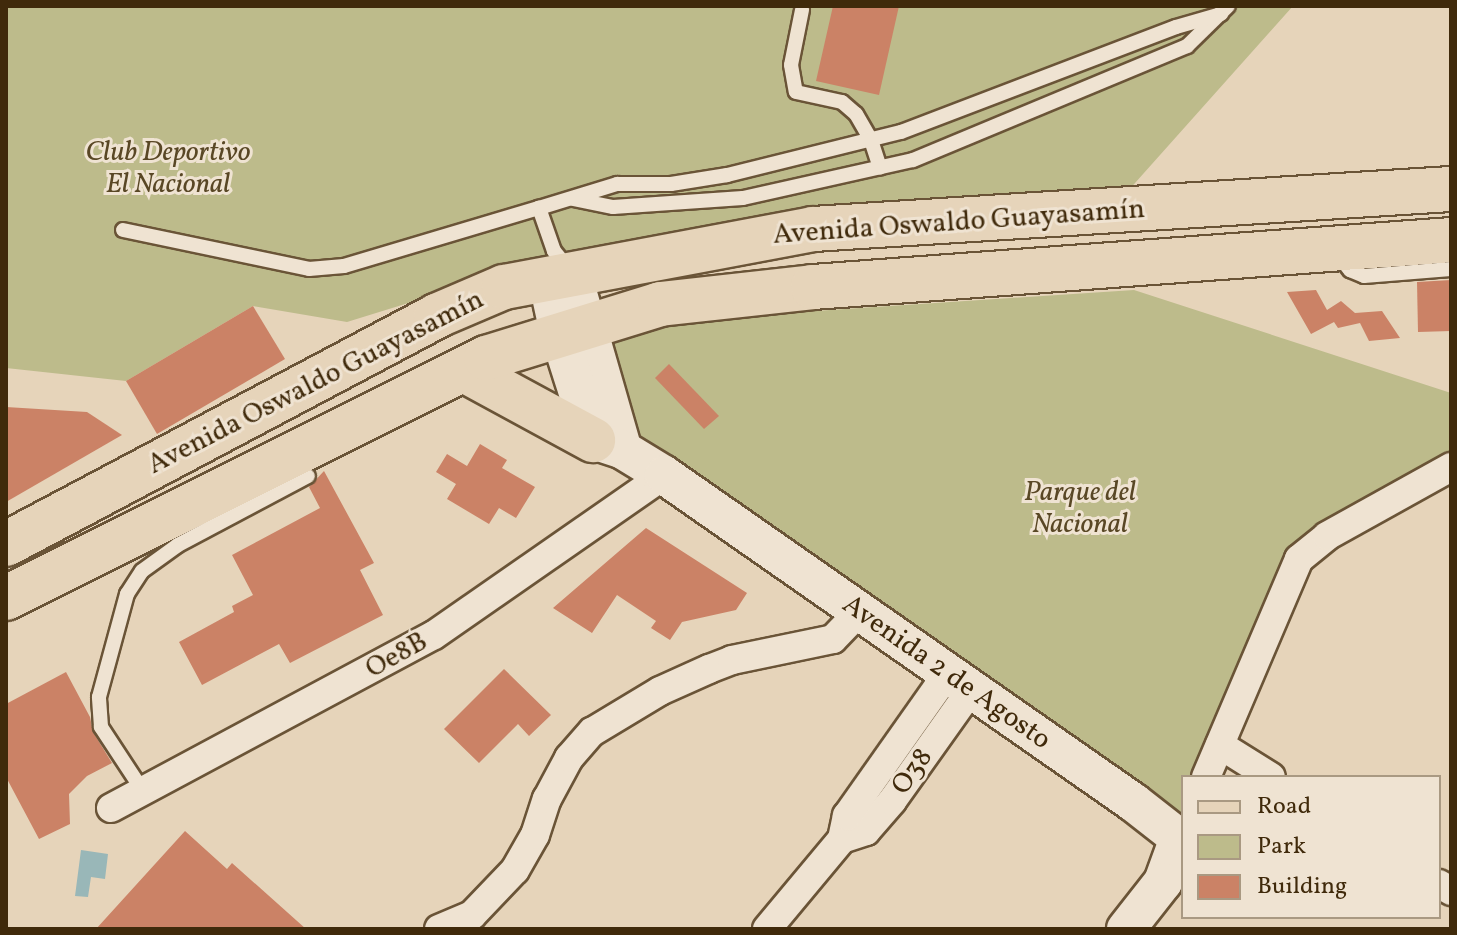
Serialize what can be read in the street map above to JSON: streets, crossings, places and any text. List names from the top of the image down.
{
  "streets": {
    "main road": ["Avenida Oswaldo Guayasamín", "Avenida 2 de Agosto"],
    "street": ["Oe8B", "O38"]
  },
  "crossings": [
    ["Oe8B", "Avenida 2 de Agosto"],
    ["Avenida 2 de Agosto", "O38"]
  ],
  "parks": ["Club Deportivo El Nacional", "Parque del Nacional"],
  "legend": ["Road", "Park", "Building"]
}
